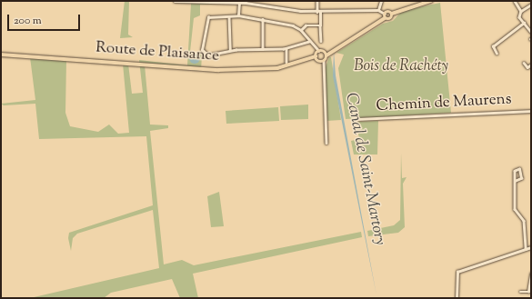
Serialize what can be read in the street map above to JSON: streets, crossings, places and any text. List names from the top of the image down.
{
  "streets": {
    "main road": ["Route de Plaisance"],
    "street": ["Chemin de Maurens"]
  },
  "water": ["Canal de Saint-Martory"],
  "parks": ["Bois de Rachéty"],
  "scale_bar": "200 m"
}
